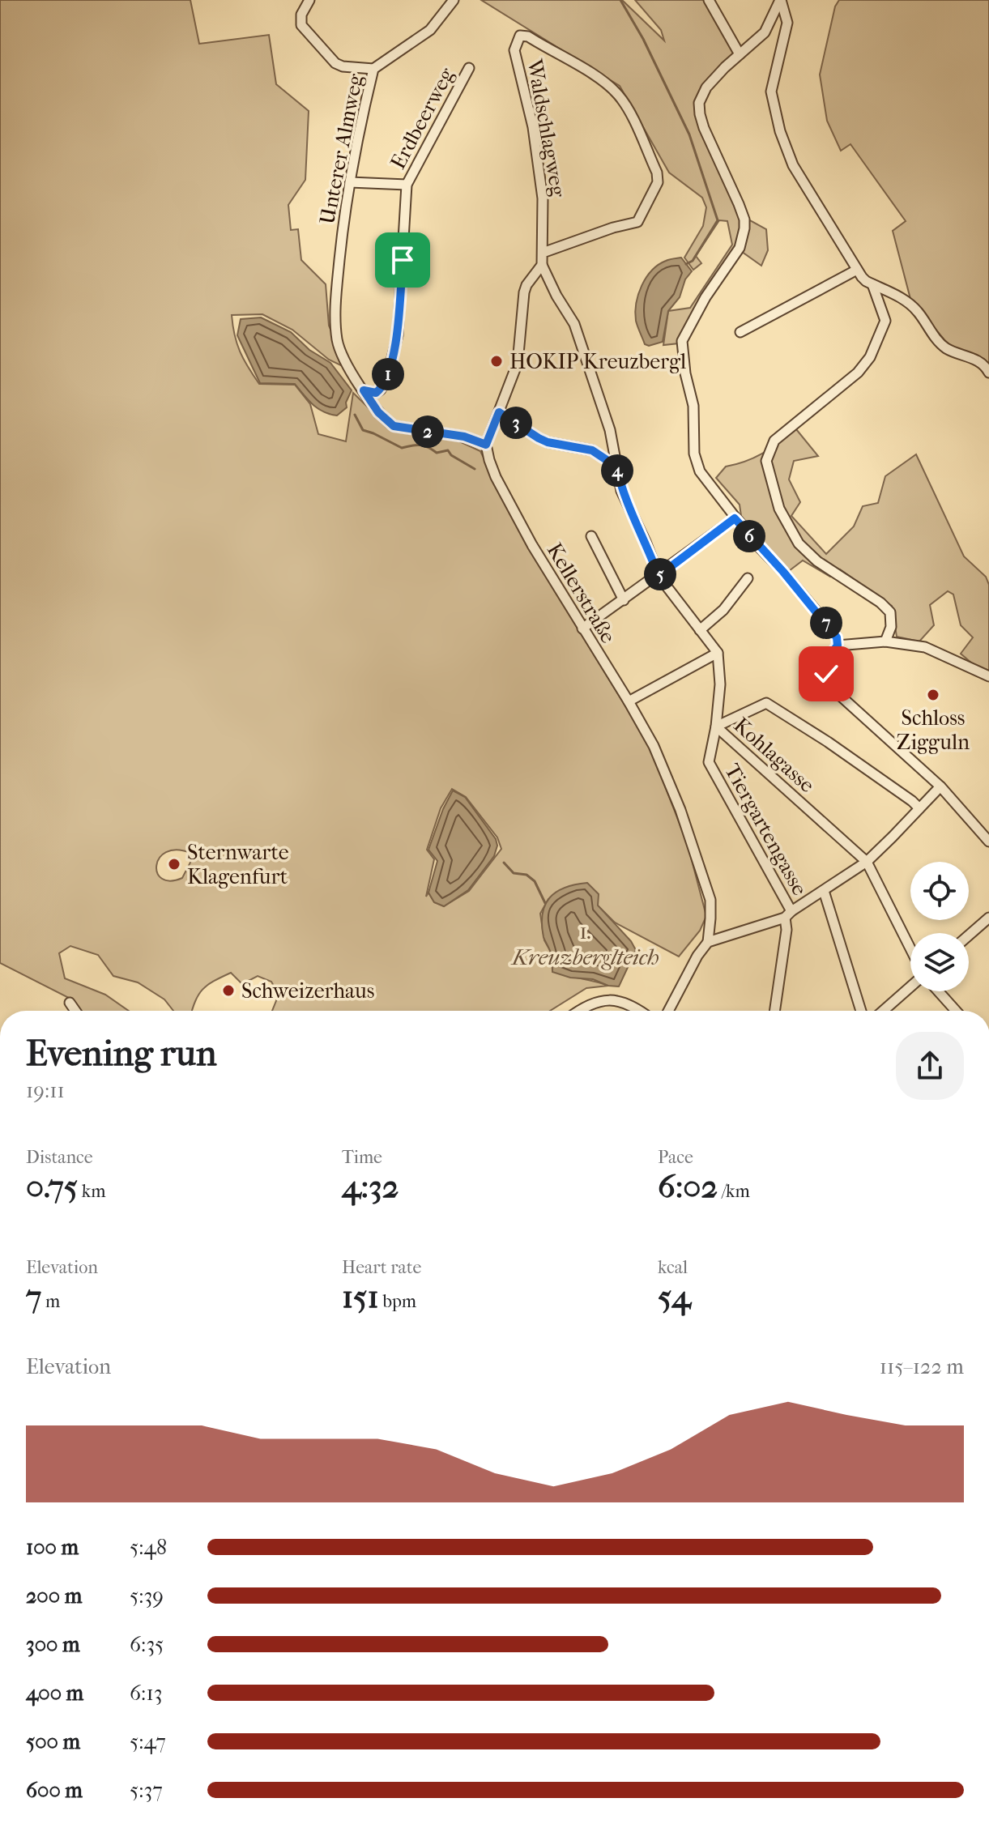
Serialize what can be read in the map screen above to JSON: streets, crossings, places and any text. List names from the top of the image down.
{
  "streets": {
    "street": [
      "Erdbeerweg",
      "Waldschlagweg",
      "Unterer Almweg",
      "Kellerstraße",
      "Kohlagasse",
      "Tiergartengasse"
    ]
  },
  "crossings": [
    ["Erdbeerweg", "Unterer Almweg"],
    ["Waldschlagweg", "Kellerstraße"],
    ["Kohlagasse", "Tiergartengasse"]
  ],
  "water": ["1. Kreuzberglteich"],
  "places": [
    "HOKIP Kreuzbergl",
    "Schloss Zigguln",
    "Sternwarte Klagenfurt",
    "Schweizerhaus"
  ],
  "page": {
    "pins": [
      "1",
      "3",
      "2",
      "4",
      "6",
      "5",
      "7"
    ],
    "heading": ["Evening run", "19:11"],
    "stats": [
      ["Distance", "0.75 km"],
      ["Time", "4:32"],
      ["Pace", "6:02 /km"],
      ["Elevation", "7 m"],
      ["Heart rate", "151 bpm"],
      ["kcal", "54"]
    ],
    "chart": ["Elevation", "115–122 m"],
    "list": [
      {
        "name": "100 m",
        "note": "5:48"
      },
      {
        "name": "200 m",
        "note": "5:39"
      },
      {
        "name": "300 m",
        "note": "6:35"
      },
      {
        "name": "400 m",
        "note": "6:13"
      },
      {
        "name": "500 m",
        "note": "5:47"
      },
      {
        "name": "600 m",
        "note": "5:37"
      }
    ]
  }
}
